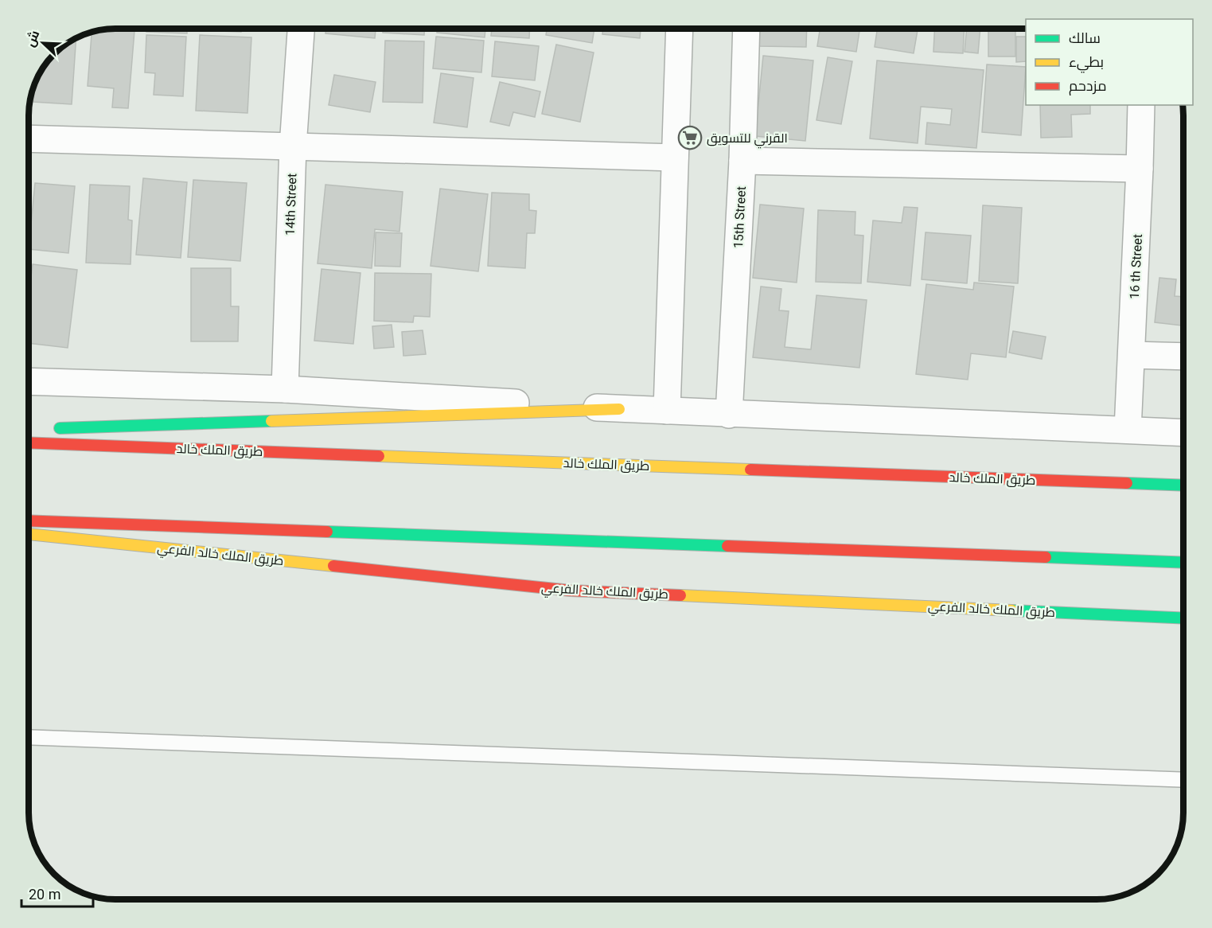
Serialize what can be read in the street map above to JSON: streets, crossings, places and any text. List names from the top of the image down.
{
  "streets": {
    "main road": ["طريق الملك خالد", "طريق الملك خالد الفرعي"],
    "street": ["14th Street", "15th Street", "16 th Street"]
  },
  "places": {
    "supermarket": ["القرني للتسويق"]
  },
  "legend": ["سالك", "بطيء", "مزدحم"],
  "scale_bar": "20 m",
  "north": "top left"
}
